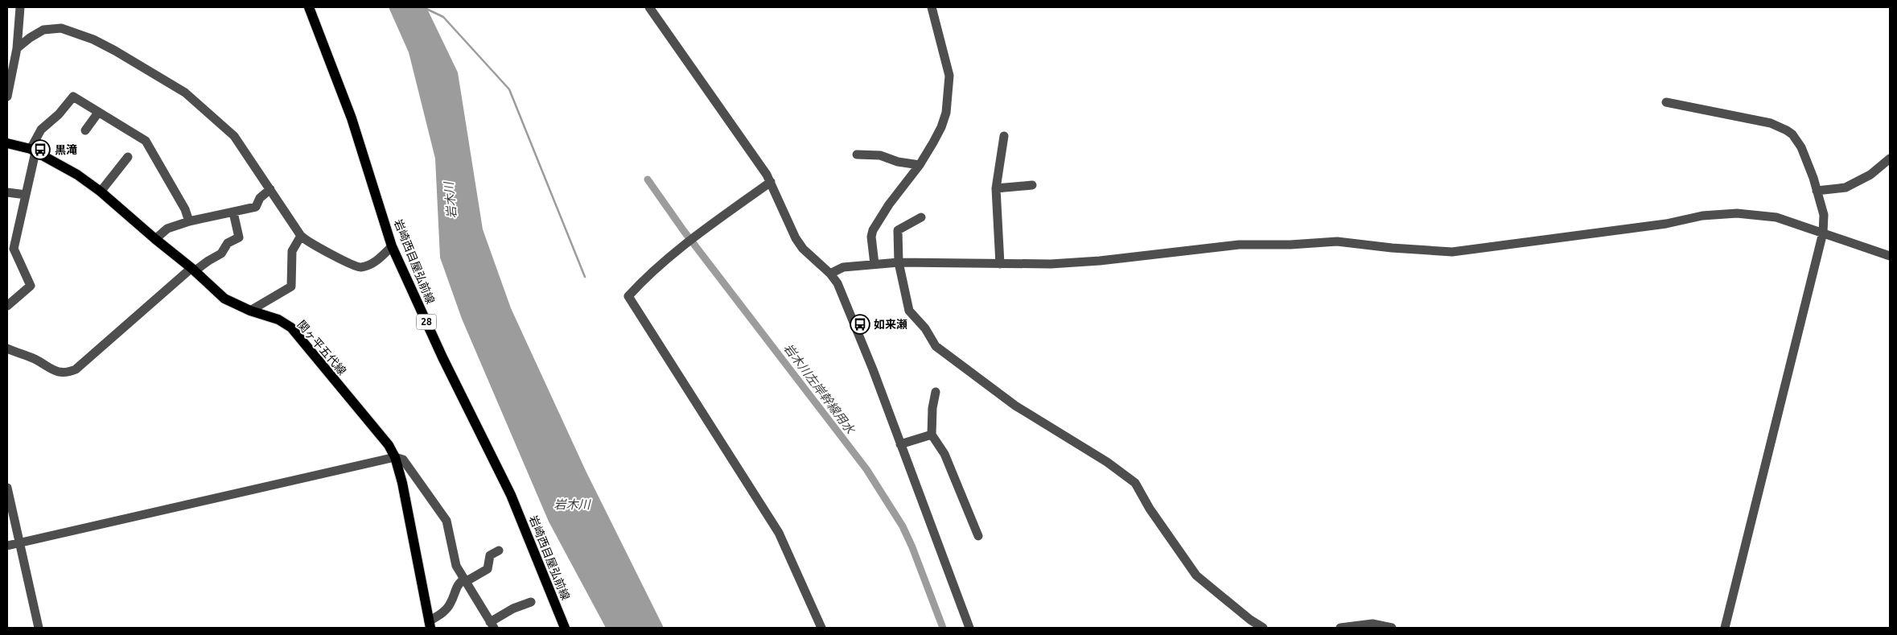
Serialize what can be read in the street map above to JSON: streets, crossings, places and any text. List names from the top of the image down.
{
  "streets": {
    "main road": ["岩崎西目屋弘前線", "28", "関ヶ平五代線"]
  },
  "water": ["岩木川", "岩木川左岸幹線用水"],
  "places": {
    "bus stop": ["黒滝", "如来瀬"]
  }
}
